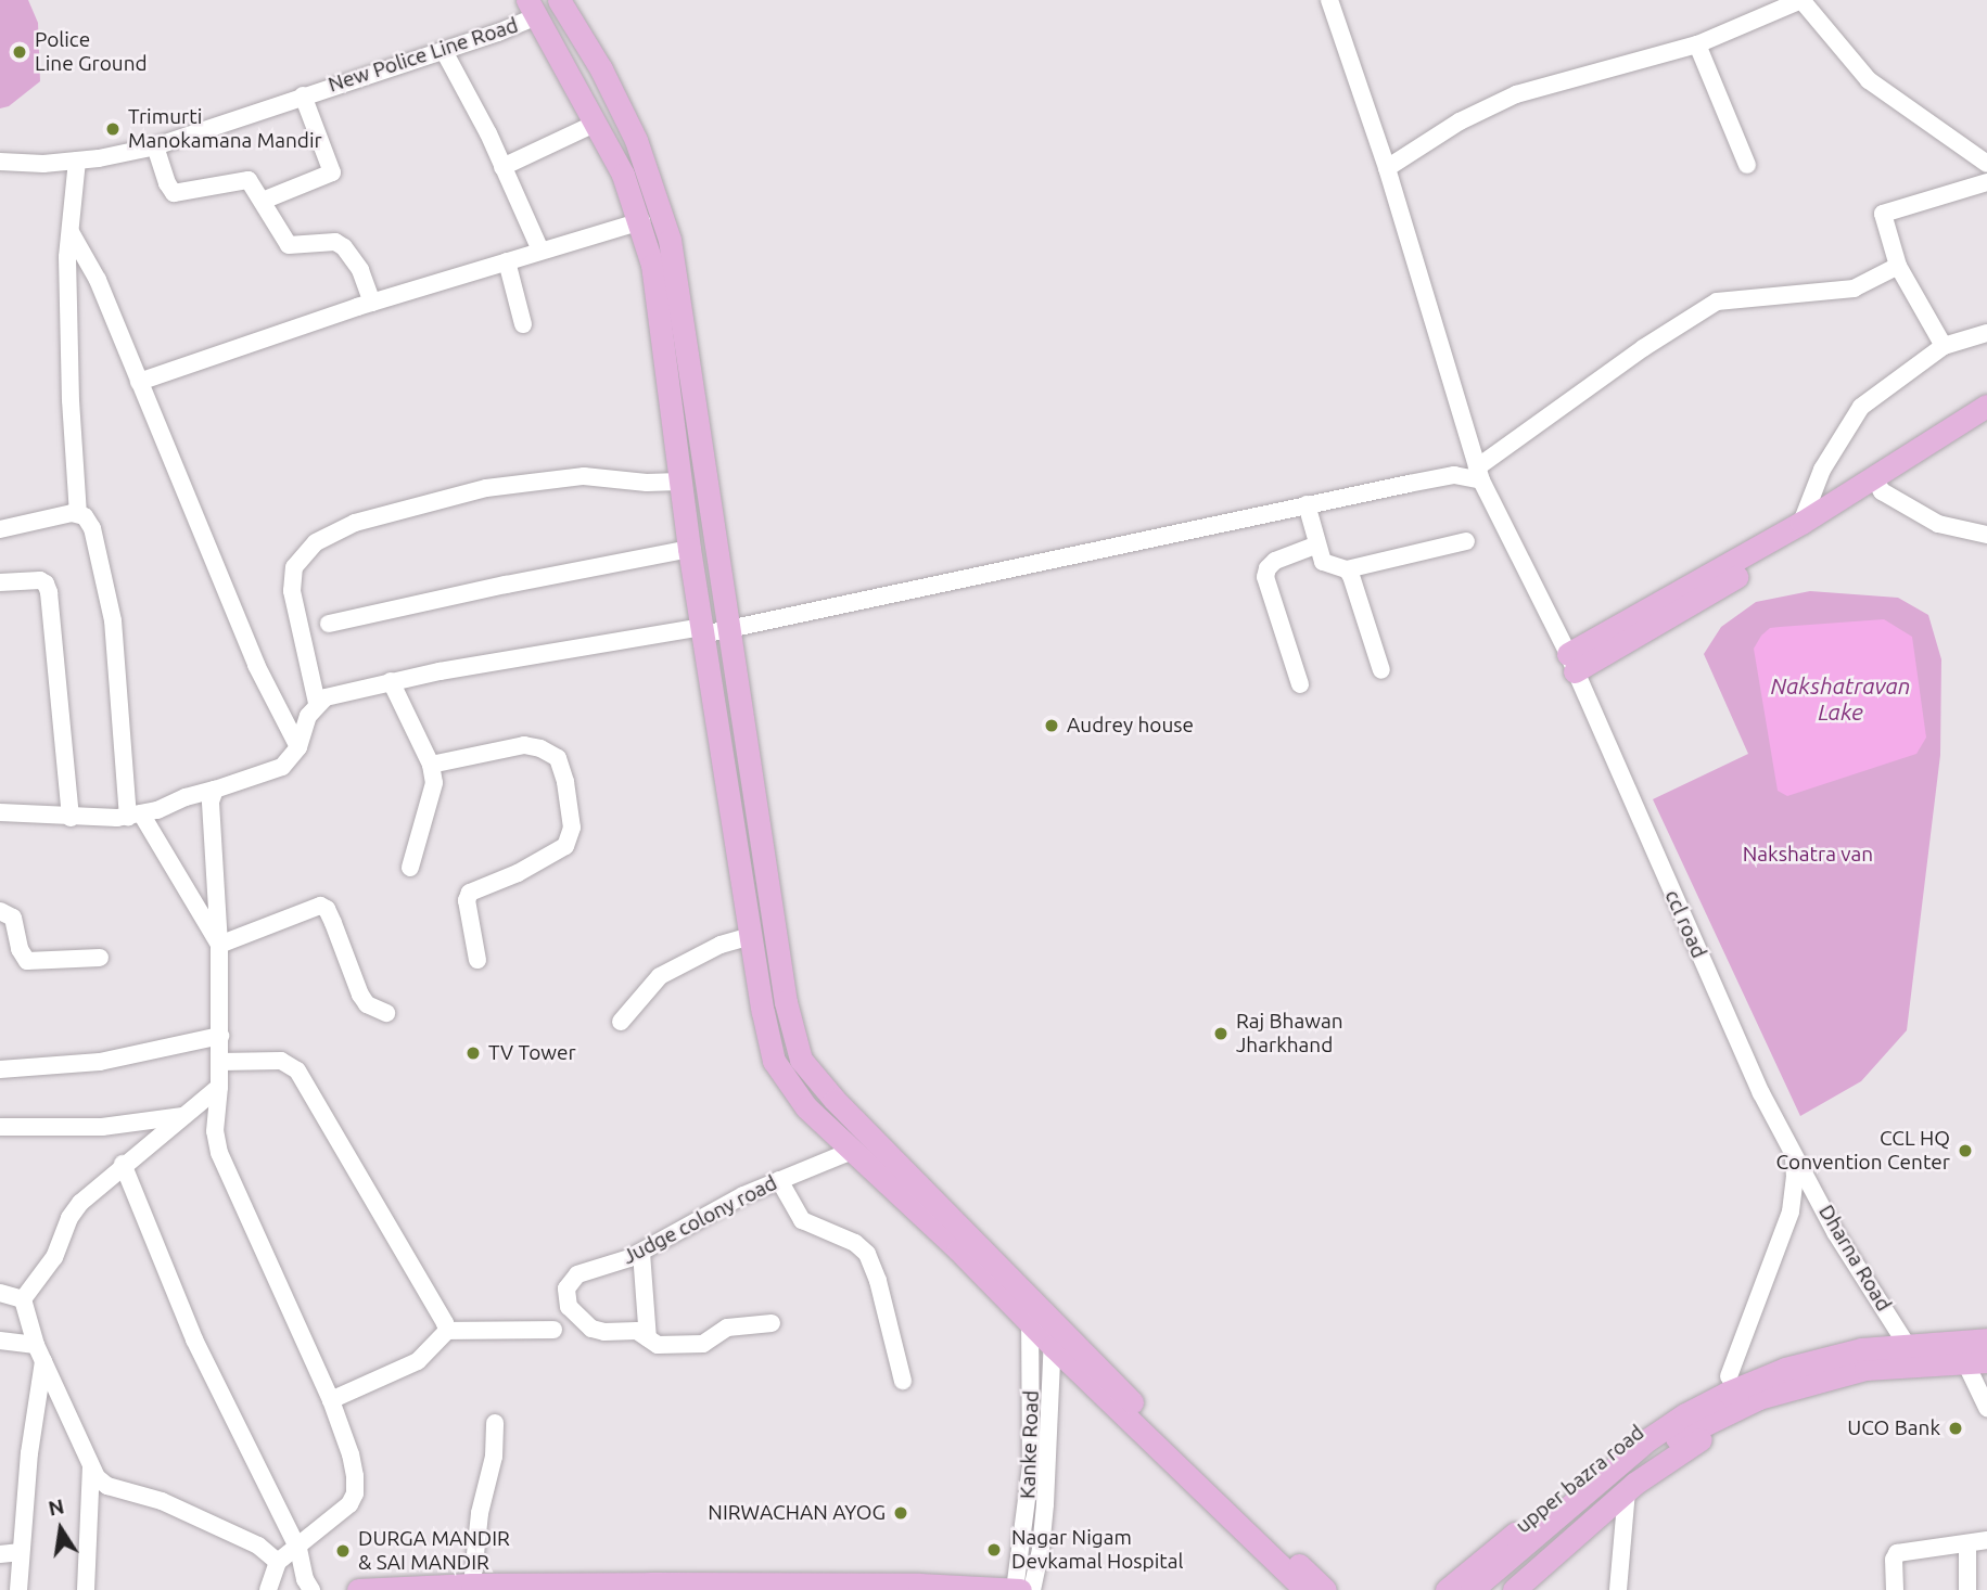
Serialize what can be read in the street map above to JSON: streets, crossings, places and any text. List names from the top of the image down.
{
  "streets": {
    "main road": ["upper bazra road"],
    "street": [
      "New Police Line Road",
      "ccl road",
      "Judge colony road",
      "Dharna Road",
      "Kanke Road"
    ]
  },
  "crossings": [
    ["ccl road", "Dharna Road"],
    ["ccl road", "upper bazra road"]
  ],
  "water": ["Nakshatravan Lake"],
  "parks": ["Nakshatra van"],
  "places": [
    "Police Line Ground",
    "Trimurti Manokamana Mandir",
    "Audrey house",
    "Raj Bhawan Jharkhand",
    "TV Tower",
    "CCL HQ Convention Center",
    "UCO Bank",
    "NIRWACHAN AYOG",
    "Nagar Nigam Devkamal Hospital",
    "DURGA MANDIR & SAI MANDIR"
  ],
  "north": "top"
}
